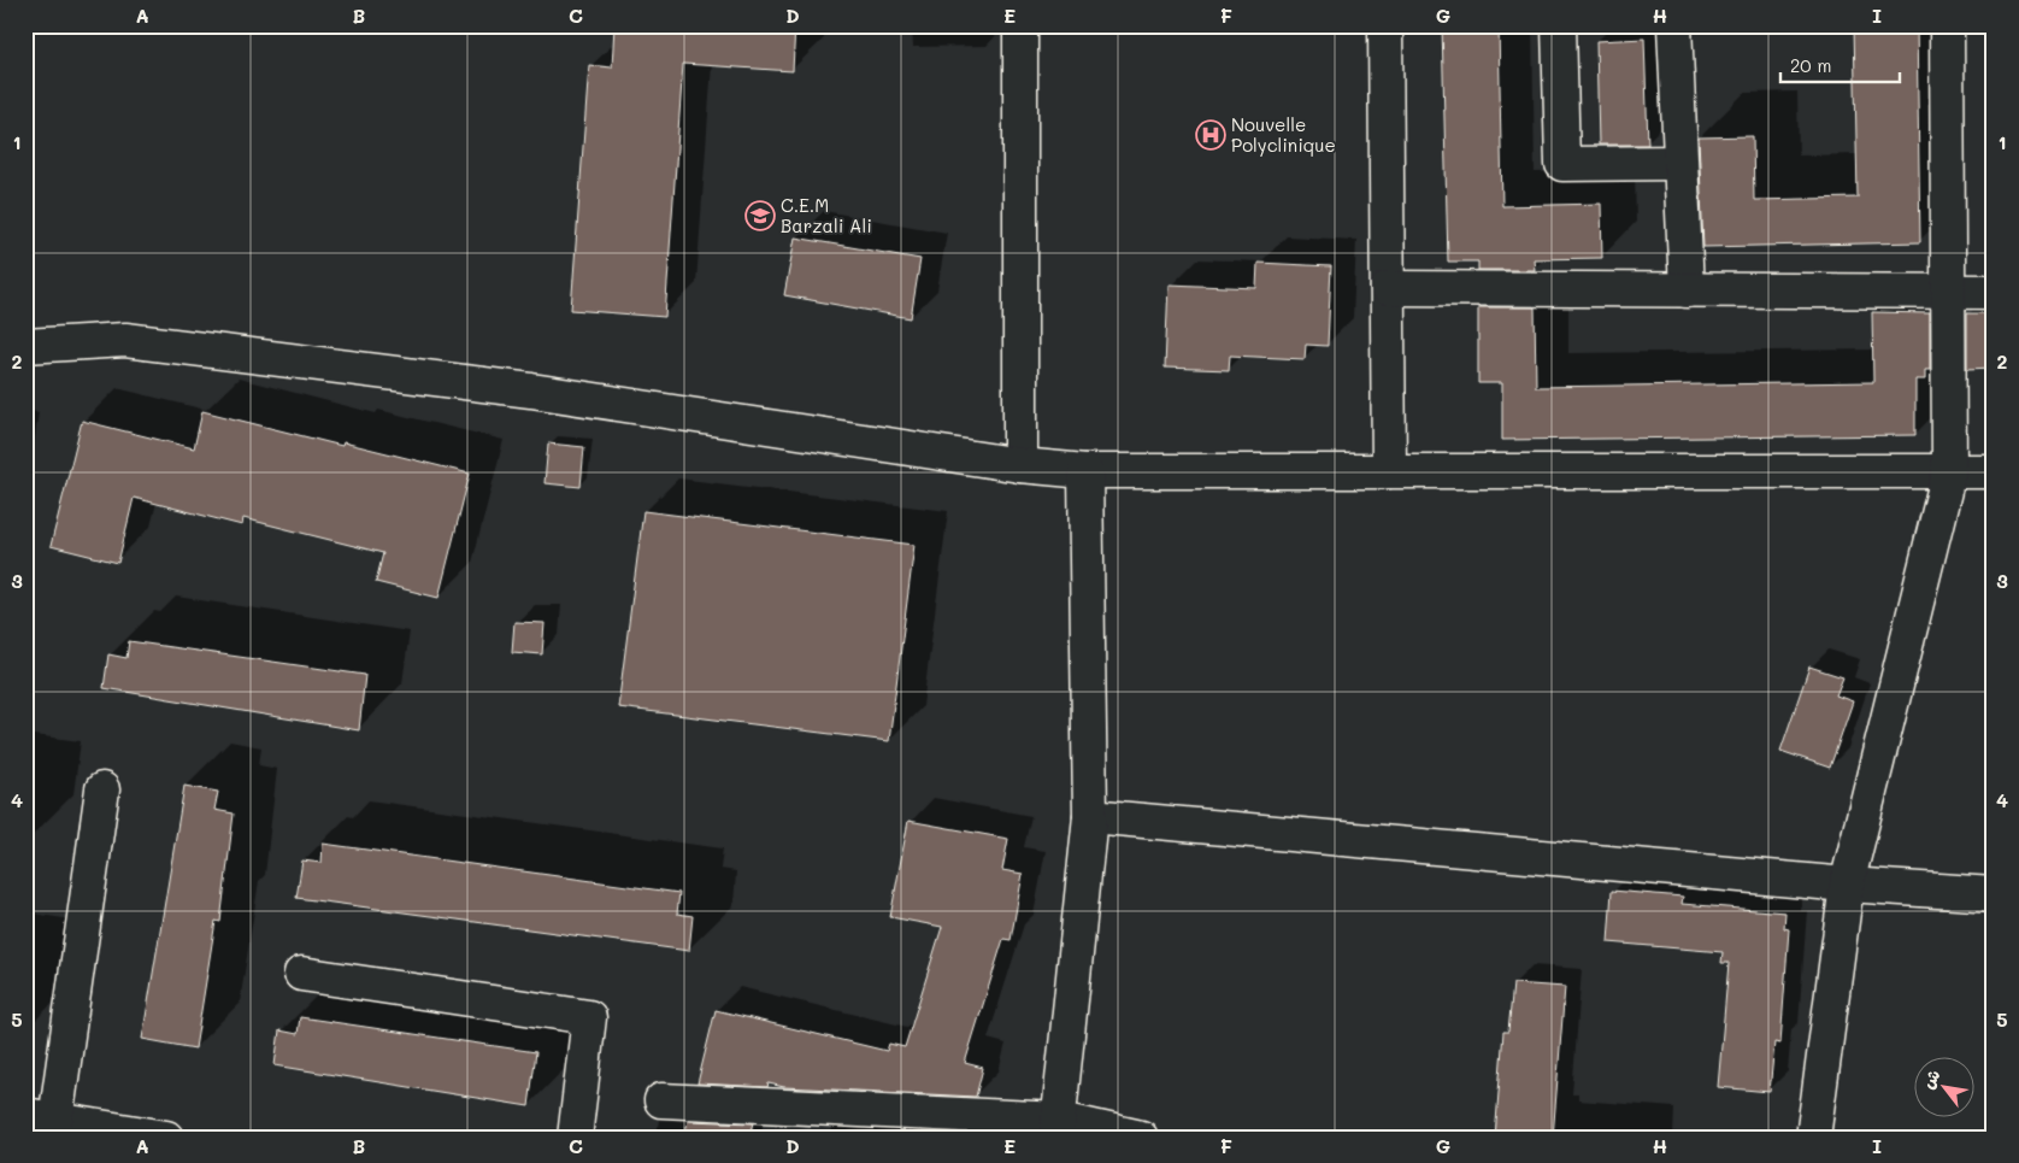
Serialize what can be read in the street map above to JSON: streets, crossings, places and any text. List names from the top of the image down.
{
  "places": {
    "hospital": ["Nouvelle Polyclinique"],
    "school or university": ["C.E.M Barzali Ali"]
  },
  "scale_bar": "20 m",
  "north": "top left",
  "grid": {
    "columns": [
      "A",
      "B",
      "C",
      "D",
      "E",
      "F",
      "G",
      "H",
      "I"
    ],
    "rows": [
      "1",
      "2",
      "3",
      "4",
      "5"
    ]
  }
}
